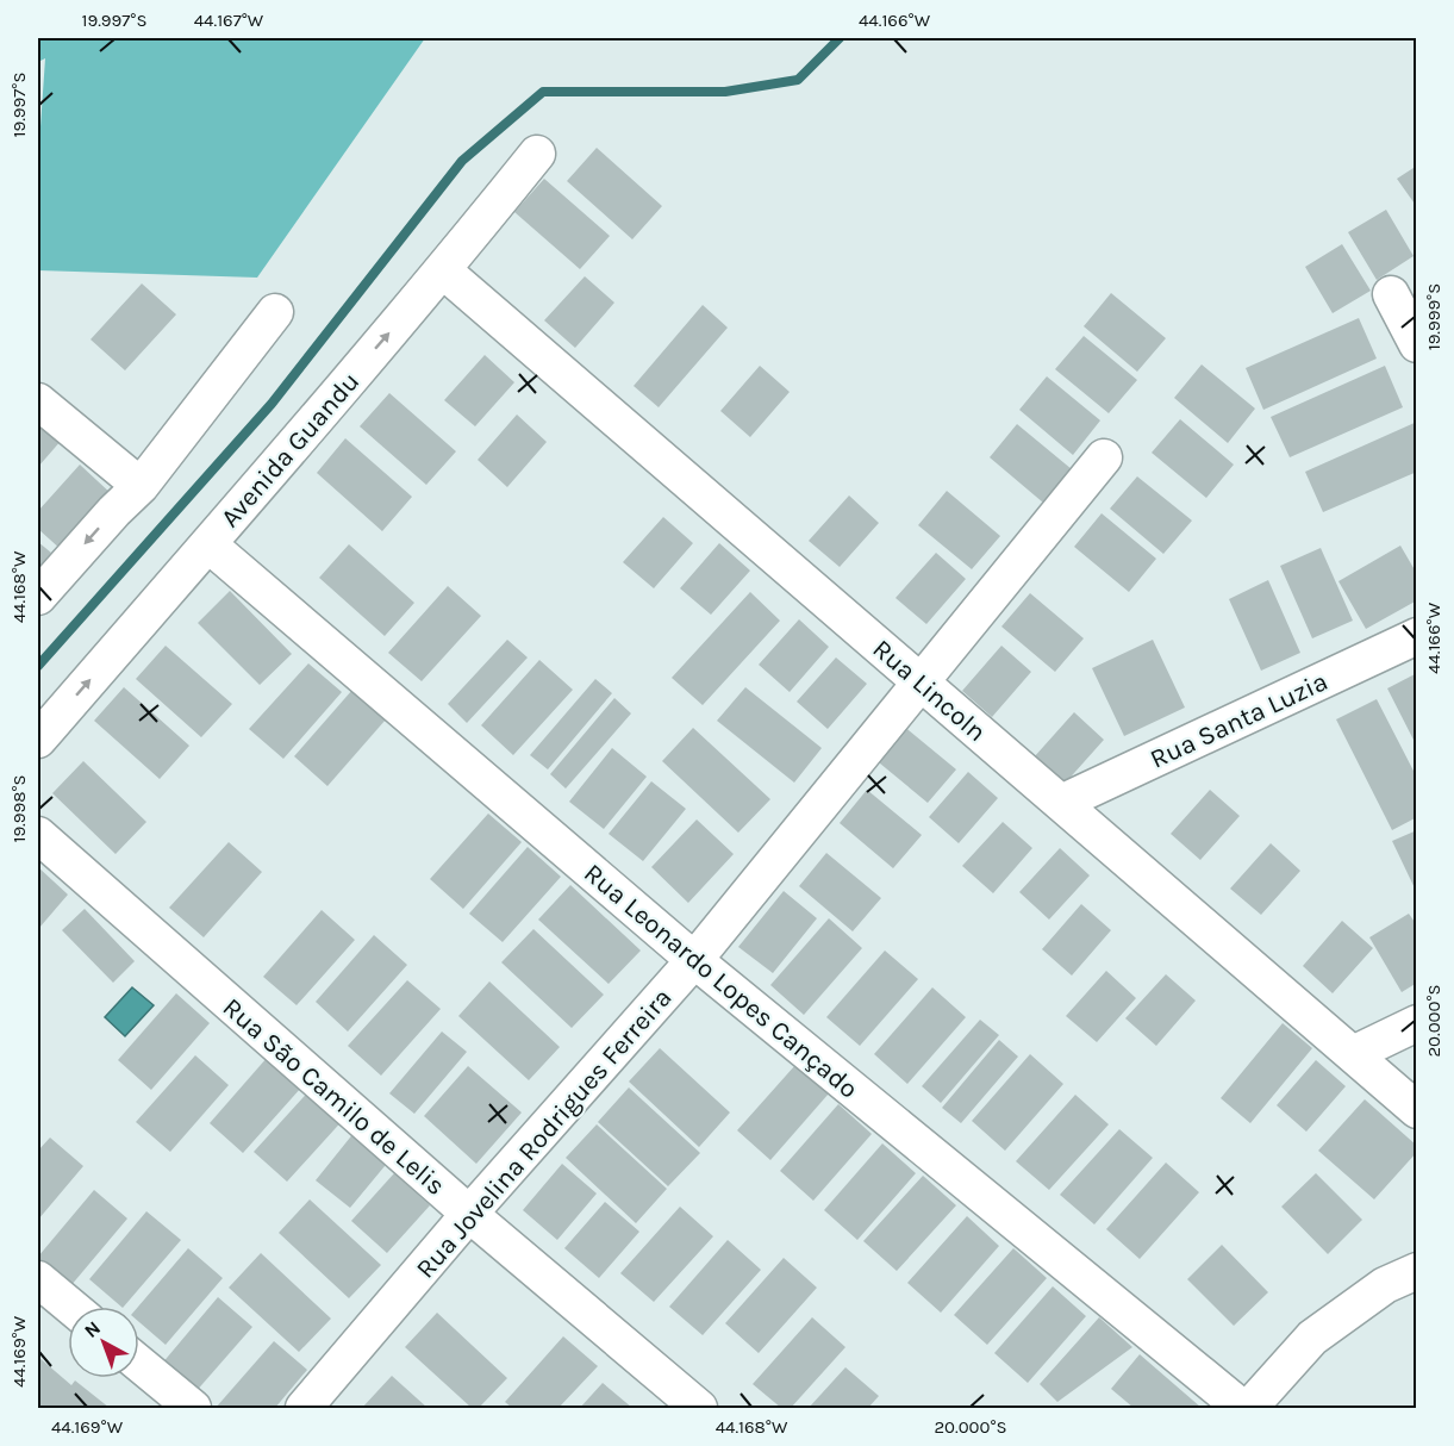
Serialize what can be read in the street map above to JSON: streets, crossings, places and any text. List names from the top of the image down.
{
  "streets": {
    "street": [
      "Avenida Guandu",
      "Rua Lincoln",
      "Rua Santa Luzia",
      "Rua Leonardo Lopes Cançado",
      "Rua São Camilo de Lelis",
      "Rua Jovelina Rodrigues Ferreira"
    ]
  },
  "crossings": [
    ["Avenida Guandu", "Rua Lincoln"],
    ["Avenida Guandu", "Rua Leonardo Lopes Cançado"],
    ["Rua Lincoln", "Rua Santa Luzia"],
    ["Rua Lincoln", "Rua Jovelina Rodrigues Ferreira"],
    ["Rua Leonardo Lopes Cançado", "Rua Jovelina Rodrigues Ferreira"],
    ["Rua São Camilo de Lelis", "Rua Jovelina Rodrigues Ferreira"]
  ],
  "north": "top left",
  "coordinates": [
    "19.997°S",
    "44.167°W",
    "44.166°W",
    "19.999°S",
    "44.168°W",
    "19.998°S",
    "20.000°S",
    "44.169°W"
  ]
}
